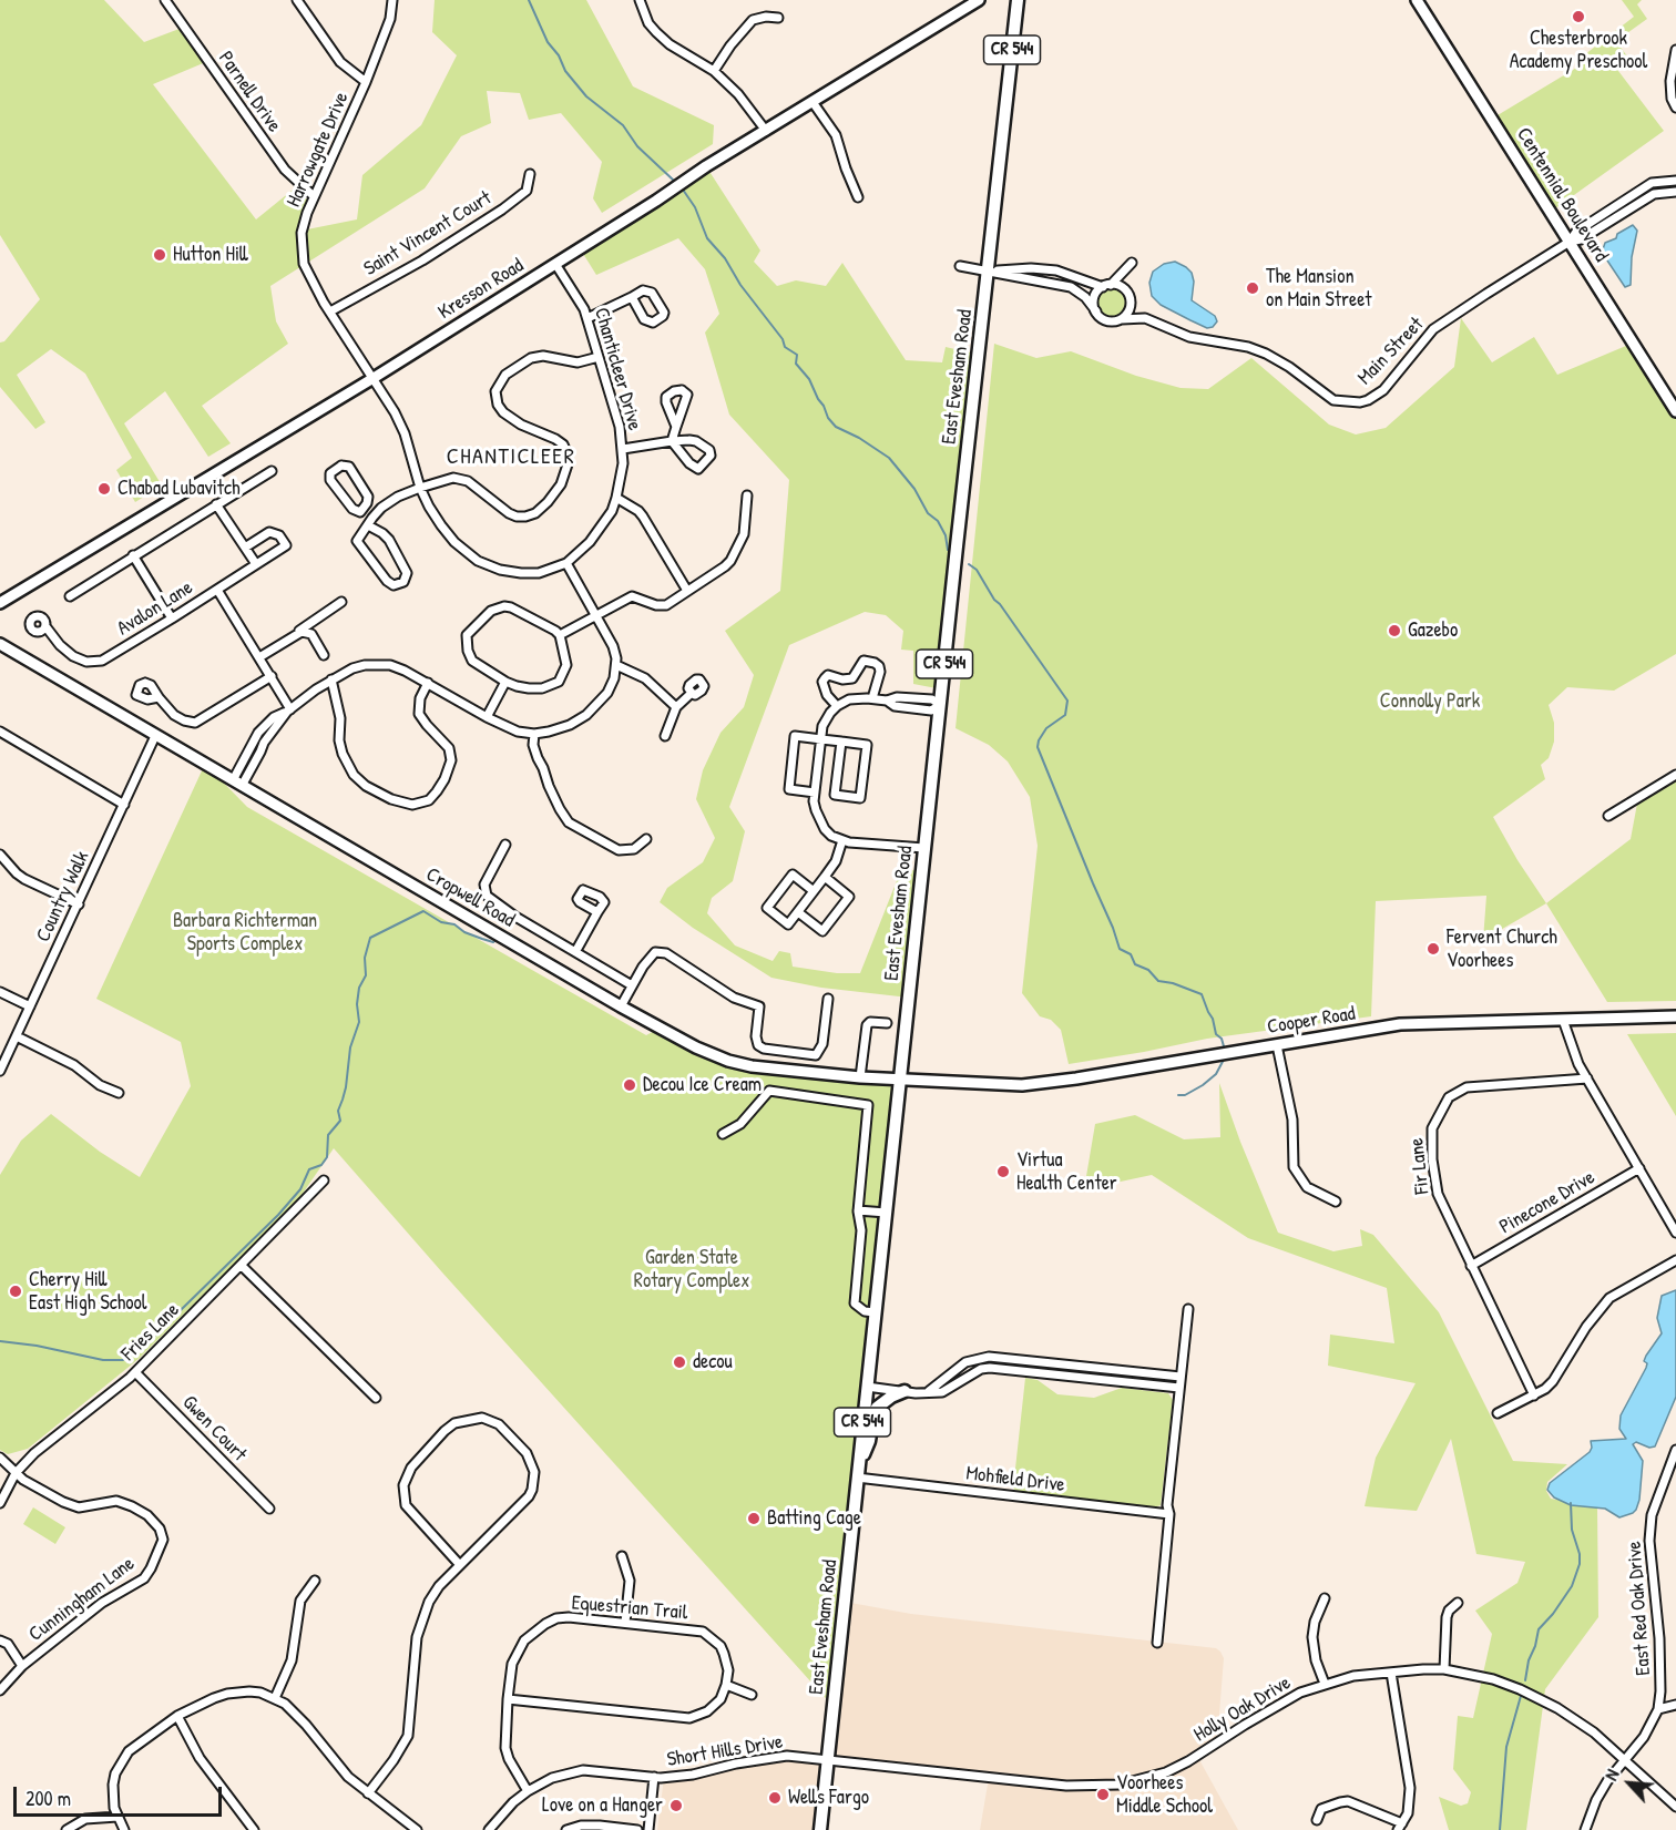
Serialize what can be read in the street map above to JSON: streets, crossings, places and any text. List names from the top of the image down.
{
  "streets": {
    "main road": ["CR 544", "East Evesham Road"],
    "street": [
      "Parnell Drive",
      "Harrowgate Drive",
      "Centennial Boulevard",
      "Saint Vincent Court",
      "Kresson Road",
      "Main Street",
      "Chanticleer Drive",
      "Avalon Lane",
      "Country Walk",
      "Cropwell Road",
      "Cooper Road",
      "Fir Lane",
      "Pinecone Drive",
      "Fries Lane",
      "Gwen Court",
      "Mohfield Drive",
      "Cunningham Lane",
      "Equestrian Trail",
      "East Red Oak Drive",
      "Holly Oak Drive",
      "Short Hills Drive"
    ]
  },
  "crossings": [
    ["Parnell Drive", "Harrowgate Drive"],
    ["Harrowgate Drive", "Saint Vincent Court"],
    ["Harrowgate Drive", "Kresson Road"],
    ["Harrowgate Drive", "Chanticleer Drive"],
    ["Centennial Boulevard", "Main Street"],
    ["Kresson Road", "Chanticleer Drive"],
    ["East Evesham Road", "Cropwell Road"],
    ["East Evesham Road", "Mohfield Drive"],
    ["East Evesham Road", "Holly Oak Drive"],
    ["East Evesham Road", "Short Hills Drive"],
    ["Country Walk", "Cropwell Road"],
    ["Cropwell Road", "Cooper Road"],
    ["Fir Lane", "Pinecone Drive"],
    ["Fries Lane", "Gwen Court"],
    ["Fries Lane", "Cunningham Lane"],
    ["Equestrian Trail", "Short Hills Drive"],
    ["East Red Oak Drive", "Holly Oak Drive"],
    ["Holly Oak Drive", "Short Hills Drive"]
  ],
  "districts": ["CHANTICLEER"],
  "parks": ["Connolly Park", "Barbara Richterman Sports Complex", "Garden State Rotary Complex"],
  "places": [
    "Chesterbrook Academy Preschool",
    "Hutton Hill",
    "The Mansion on Main Street",
    "Chabad Lubavitch",
    "Gazebo",
    "Fervent Church Voorhees",
    "Decou Ice Cream",
    "Virtua Health Center",
    "Cherry Hill East High School",
    "decou",
    "Batting Cage",
    "Voorhees Middle School",
    "Wells Fargo",
    "Love on a Hanger"
  ],
  "scale_bar": "200 m",
  "north": "top left"
}
